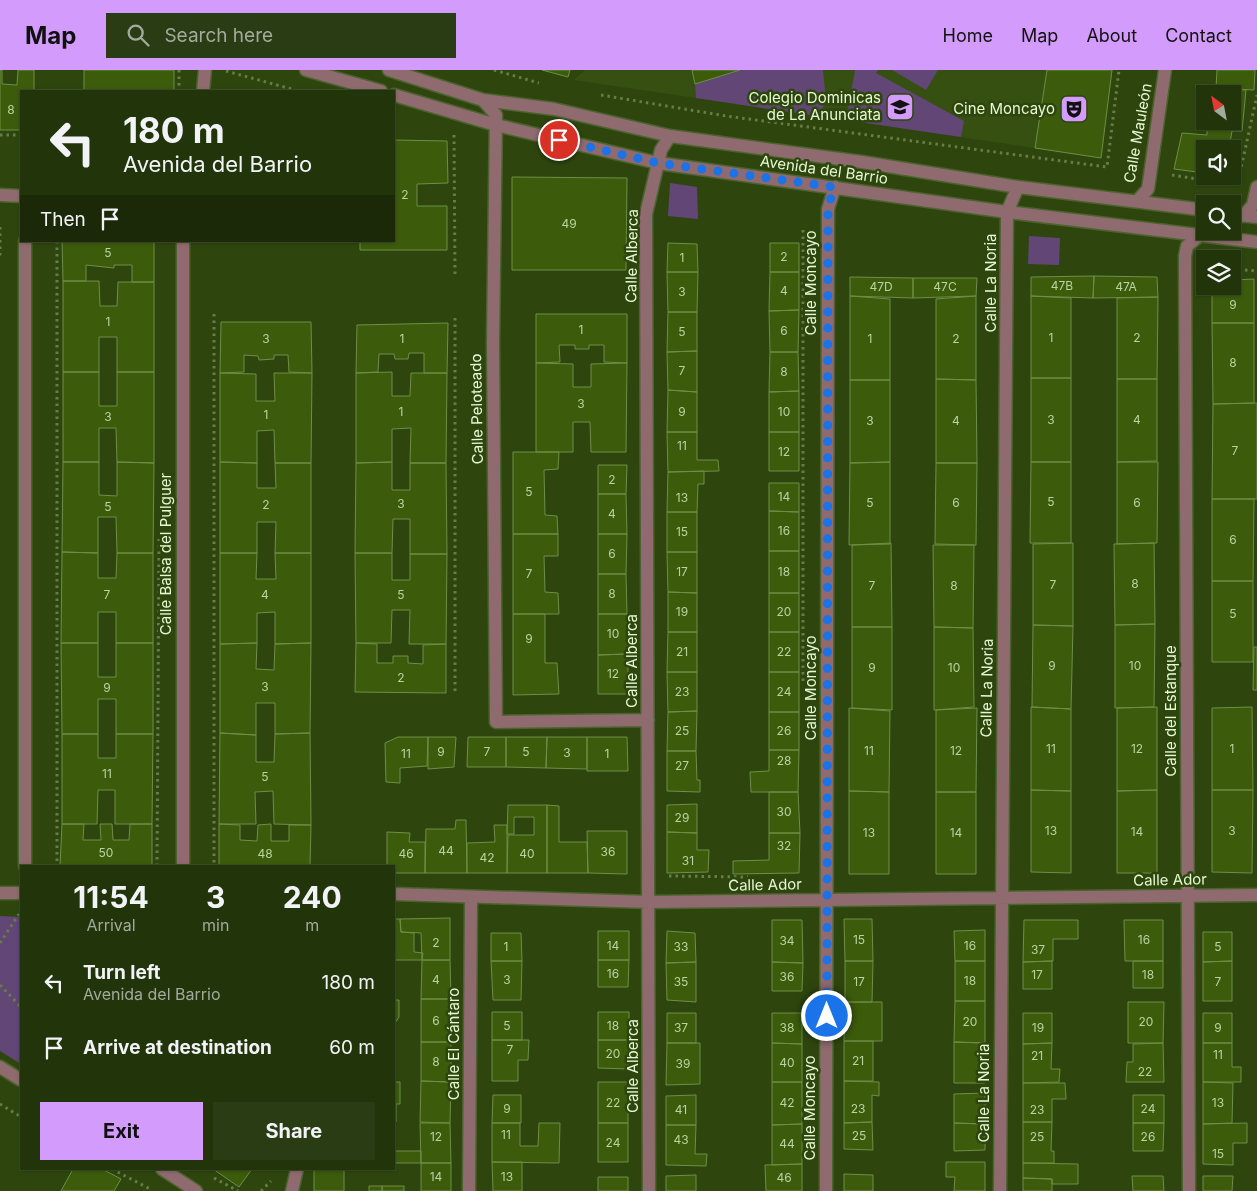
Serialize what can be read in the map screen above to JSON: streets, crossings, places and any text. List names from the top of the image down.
{
  "streets": {
    "street": [
      "Calle Mauleón",
      "Avenida del Barrio",
      "Calle Alberca",
      "Calle Moncayo",
      "Calle La Noria",
      "Calle Peloteado",
      "Calle Balsa del Pulguer",
      "Calle del Estanque",
      "Calle Ador",
      "Calle El Cántaro"
    ]
  },
  "crossings": [
    ["Calle Mauleón", "Avenida del Barrio"],
    ["Avenida del Barrio", "Calle Alberca"],
    ["Avenida del Barrio", "Calle Moncayo"],
    ["Avenida del Barrio", "Calle La Noria"],
    ["Avenida del Barrio", "Calle Peloteado"],
    ["Calle Alberca", "Calle Peloteado"],
    ["Calle Alberca", "Calle Ador"],
    ["Calle Moncayo", "Calle Ador"],
    ["Calle La Noria", "Calle Ador"],
    ["Calle del Estanque", "Calle Ador"],
    ["Calle Ador", "Calle El Cántaro"]
  ],
  "places": {
    "school or university": ["Colegio Dominicas de La Anunciata"],
    "theatre": ["Cine Moncayo"]
  },
  "house_numbers": [
    "8",
    "2",
    "49",
    "5",
    "2",
    "1",
    "47B",
    "47D",
    "47C",
    "47A",
    "4",
    "3",
    "9",
    "1",
    "1",
    "6",
    "5",
    "1",
    "2",
    "3",
    "1",
    "1",
    "2",
    "8",
    "7",
    "8",
    "3",
    "1",
    "9",
    "10",
    "1",
    "3",
    "3",
    "4",
    "3",
    "4",
    "11",
    "7",
    "12",
    "2",
    "5",
    "14",
    "13",
    "5",
    "5",
    "6",
    "6",
    "3",
    "2",
    "5",
    "4",
    "16",
    "15",
    "6",
    "6",
    "17",
    "18",
    "7",
    "8",
    "7",
    "7",
    "8",
    "8",
    "7",
    "4",
    "5",
    "19",
    "20",
    "5",
    "10",
    "9",
    "21",
    "22",
    "9",
    "10",
    "9",
    "10",
    "12",
    "2",
    "3",
    "9",
    "23",
    "24",
    "25",
    "26",
    "11",
    "12",
    "1",
    "11",
    "12",
    "9",
    "7",
    "5",
    "3",
    "11",
    "1",
    "28",
    "27",
    "11",
    "5",
    "30",
    "29",
    "13",
    "3",
    "14",
    "13",
    "14",
    "32",
    "44",
    "36",
    "50",
    "48",
    "46",
    "40",
    "42",
    "31",
    "15",
    "16",
    "34",
    "2",
    "14",
    "16",
    "1",
    "33",
    "5",
    "37",
    "16",
    "17",
    "18",
    "36",
    "4",
    "3",
    "18",
    "35",
    "17",
    "7",
    "6",
    "20",
    "20",
    "5",
    "18",
    "37",
    "38",
    "19",
    "9",
    "7",
    "20",
    "11",
    "21",
    "21",
    "8",
    "40",
    "39",
    "22",
    "22",
    "42",
    "13",
    "9",
    "23",
    "24",
    "41",
    "23",
    "11",
    "25",
    "12",
    "25",
    "26",
    "43",
    "24",
    "44",
    "15",
    "14",
    "13",
    "46"
  ],
  "north": "top left",
  "page": {
    "header": "Map",
    "search": "Search here",
    "nav": [
      "Home",
      "Map",
      "About",
      "Contact"
    ],
    "turn": ["180 m", "Avenida del Barrio"],
    "then": "Then",
    "eta": [
      "11:54",
      "Arrival",
      "3",
      "min",
      "240",
      "m"
    ],
    "list": [
      {
        "name": "Turn left",
        "note": "Avenida del Barrio",
        "value": "180 m"
      },
      {
        "name": "Arrive at destination",
        "value": "60 m"
      }
    ],
    "buttons": ["Exit", "Share"]
  }
}
